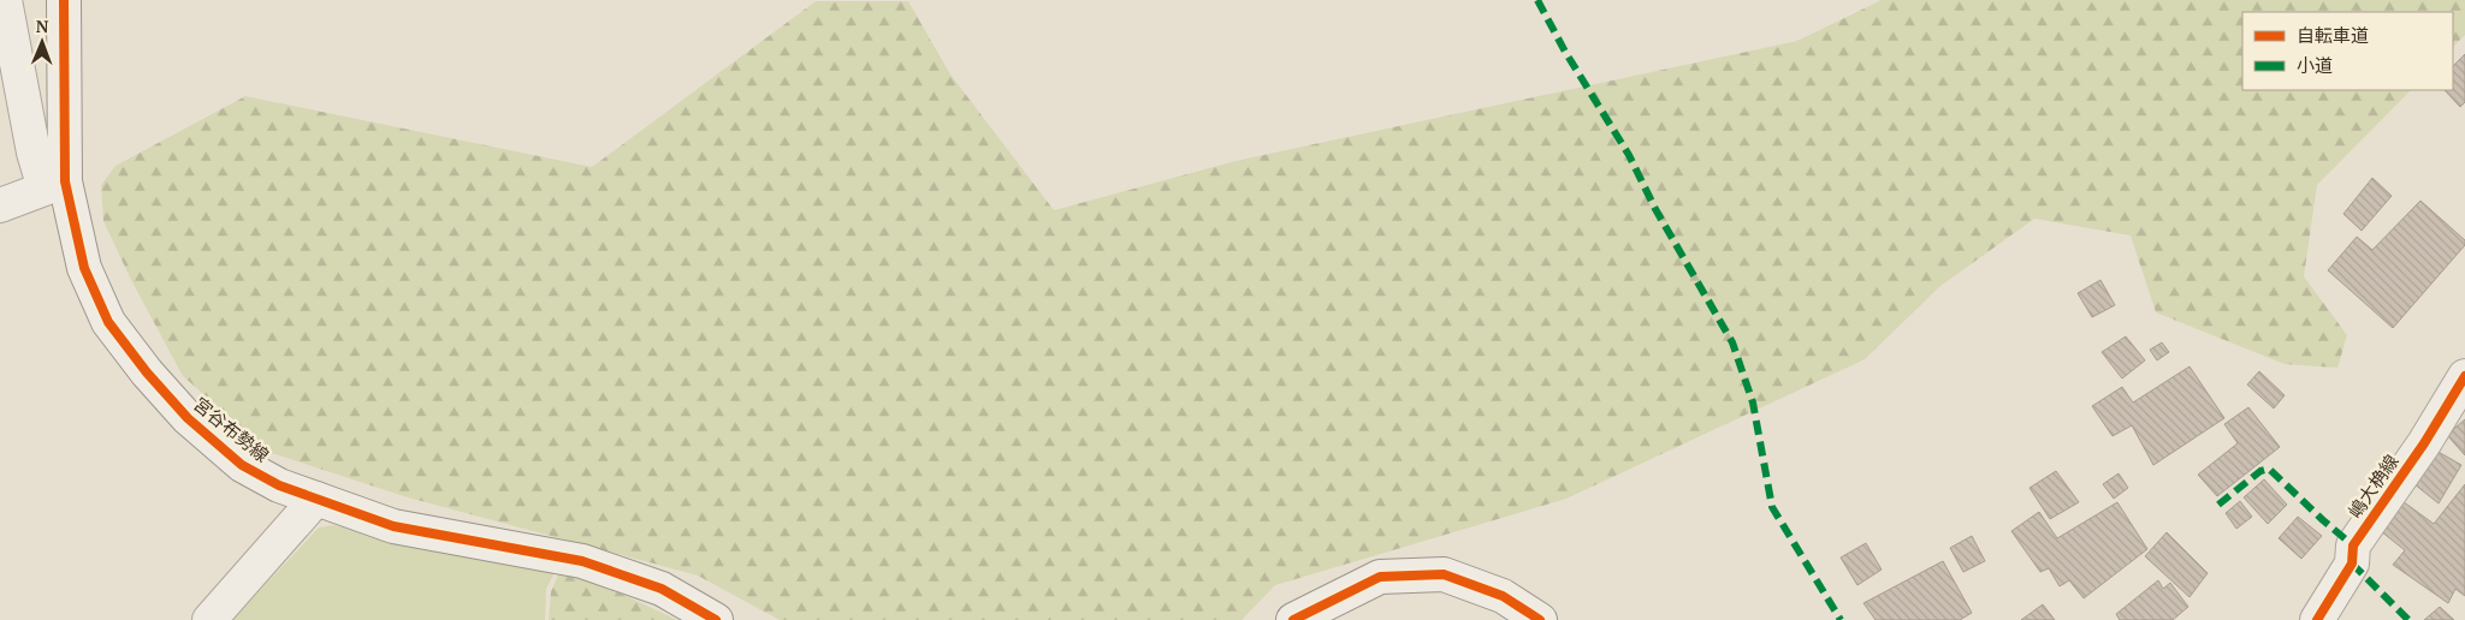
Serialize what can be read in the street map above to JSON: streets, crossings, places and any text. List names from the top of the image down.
{
  "streets": {
    "street": ["宮谷布勢線", "嶋大桷線"]
  },
  "legend": ["自転車道", "小道"],
  "north": "top"
}
